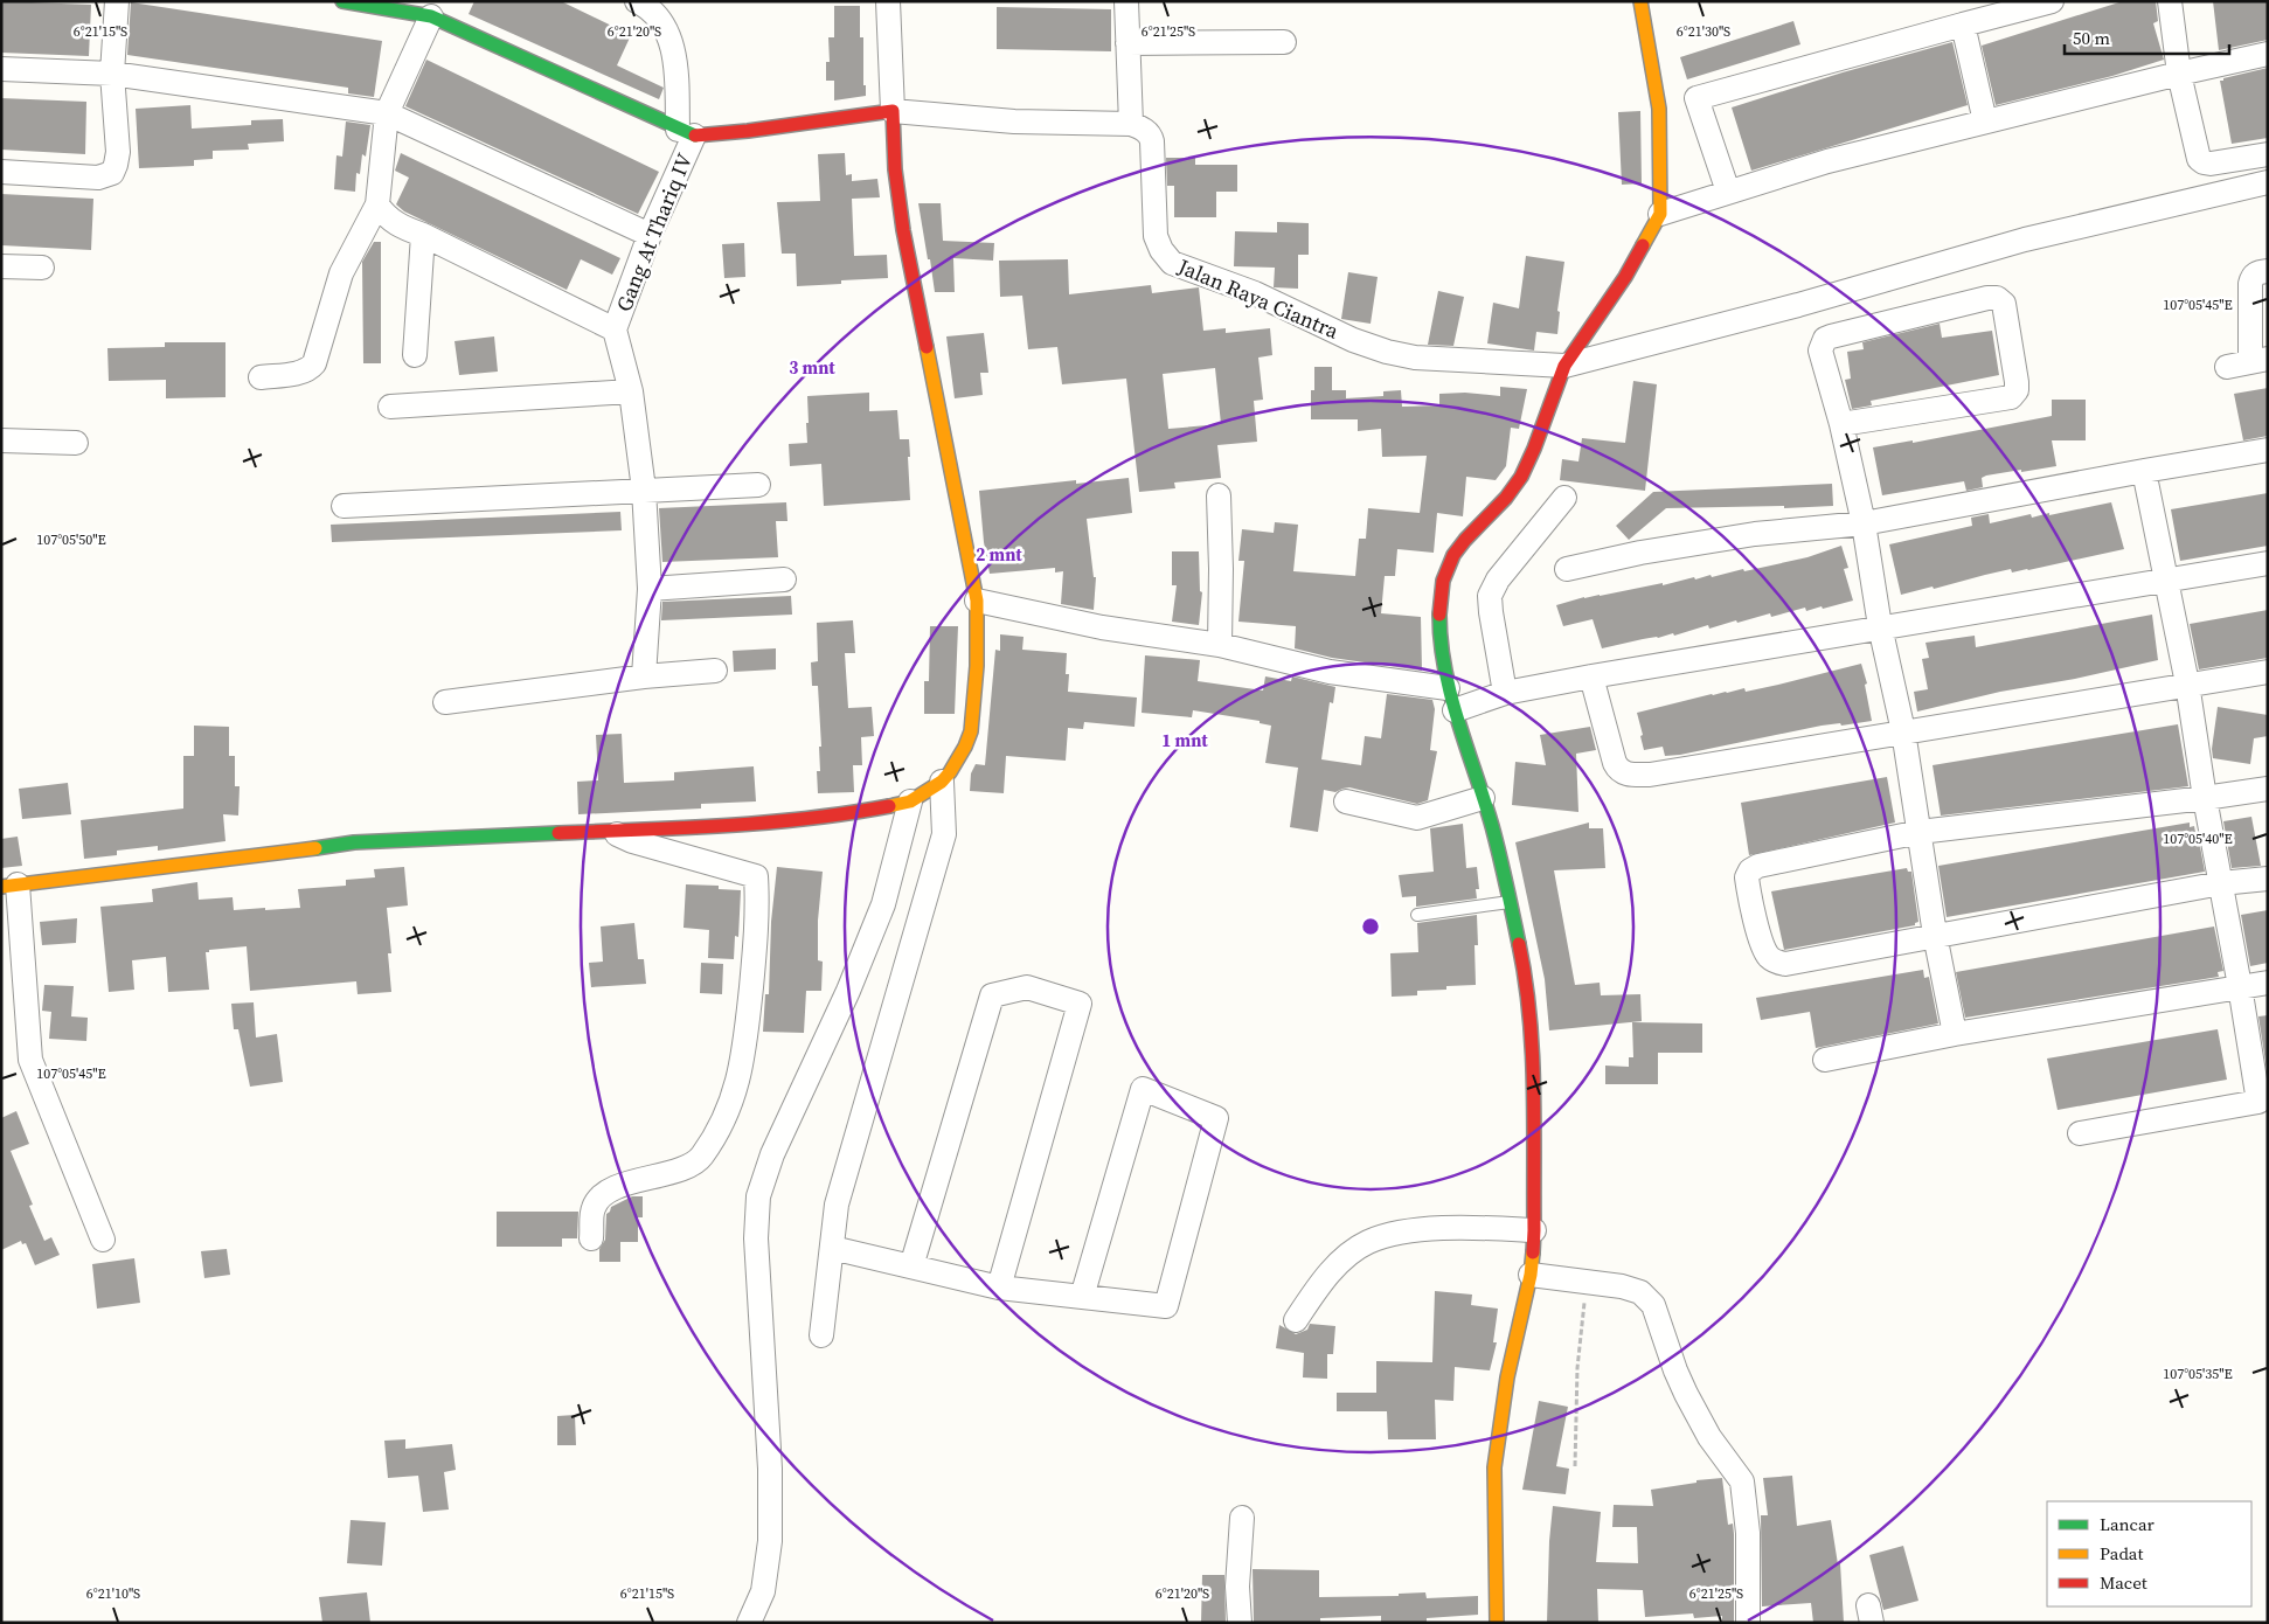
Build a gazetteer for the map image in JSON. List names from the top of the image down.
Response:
{
  "streets": {
    "street": ["Gang At Thariq IV", "Jalan Raya Ciantra"]
  },
  "legend": ["Lancar", "Padat", "Macet"],
  "scale_bar": "50 m",
  "coordinates": [
    "6°21'15\"S",
    "6°21'20\"S",
    "6°21'25\"S",
    "6°21'30\"S",
    "107°05'45\"E",
    "107°05'50\"E",
    "107°05'40\"E",
    "107°05'35\"E",
    "6°21'10\"S"
  ],
  "rings": ["3 mnt", "2 mnt", "1 mnt"]
}
